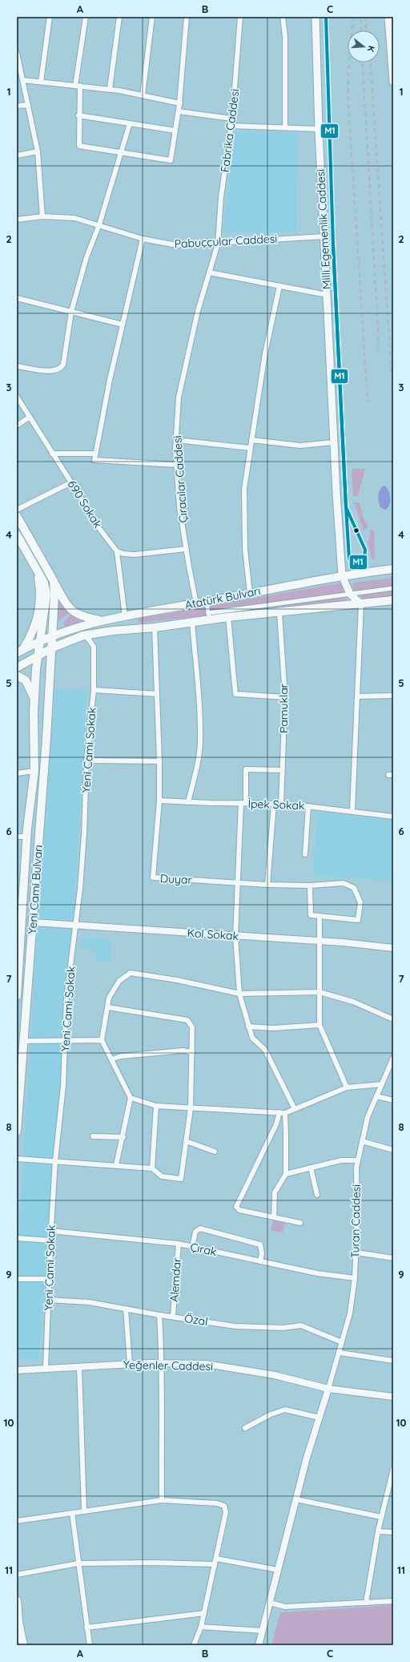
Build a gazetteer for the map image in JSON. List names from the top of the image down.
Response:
{
  "streets": {
    "main road": ["Milli Egemenlik Caddesi", "Atatürk Bulvarı", "Yeni Cami Bulvarı"],
    "street": [
      "Fabrika Caddesi",
      "Pabuççular Caddesi",
      "Çıracılar Caddesi",
      "690 Sokak",
      "Pamuklar",
      "Yeni Cami Sokak",
      "İpek Sokak",
      "Duyar",
      "Kol Sokak",
      "Turan Caddesi",
      "Çırak",
      "Alemdar",
      "Özal",
      "Yeğenler Caddesi"
    ]
  },
  "crossings": [
    ["Fabrika Caddesi", "Pabuççular Caddesi"],
    ["Fabrika Caddesi", "Çıracılar Caddesi"],
    ["Milli Egemenlik Caddesi", "Pabuççular Caddesi"],
    ["Milli Egemenlik Caddesi", "Atatürk Bulvarı"],
    ["Pabuççular Caddesi", "Çıracılar Caddesi"],
    ["Çıracılar Caddesi", "Atatürk Bulvarı"],
    ["Atatürk Bulvarı", "Pamuklar"],
    ["Atatürk Bulvarı", "Yeni Cami Sokak"],
    ["Atatürk Bulvarı", "Duyar"],
    ["Atatürk Bulvarı", "Yeni Cami Bulvarı"],
    ["Pamuklar", "İpek Sokak"],
    ["Yeni Cami Sokak", "Kol Sokak"],
    ["Yeni Cami Sokak", "Çırak"],
    ["Yeni Cami Sokak", "Özal"],
    ["Yeni Cami Sokak", "Yeğenler Caddesi"],
    ["İpek Sokak", "Duyar"],
    ["Yeni Cami Bulvarı", "Kol Sokak"],
    ["Turan Caddesi", "Çırak"],
    ["Turan Caddesi", "Özal"],
    ["Turan Caddesi", "Yeğenler Caddesi"],
    ["Çırak", "Alemdar"],
    ["Alemdar", "Özal"]
  ],
  "lines": ["transit line M1"],
  "north": "right",
  "grid": {
    "columns": ["A", "B", "C"],
    "rows": [
      "1",
      "2",
      "3",
      "4",
      "5",
      "6",
      "7",
      "8",
      "9",
      "10",
      "11"
    ]
  }
}
